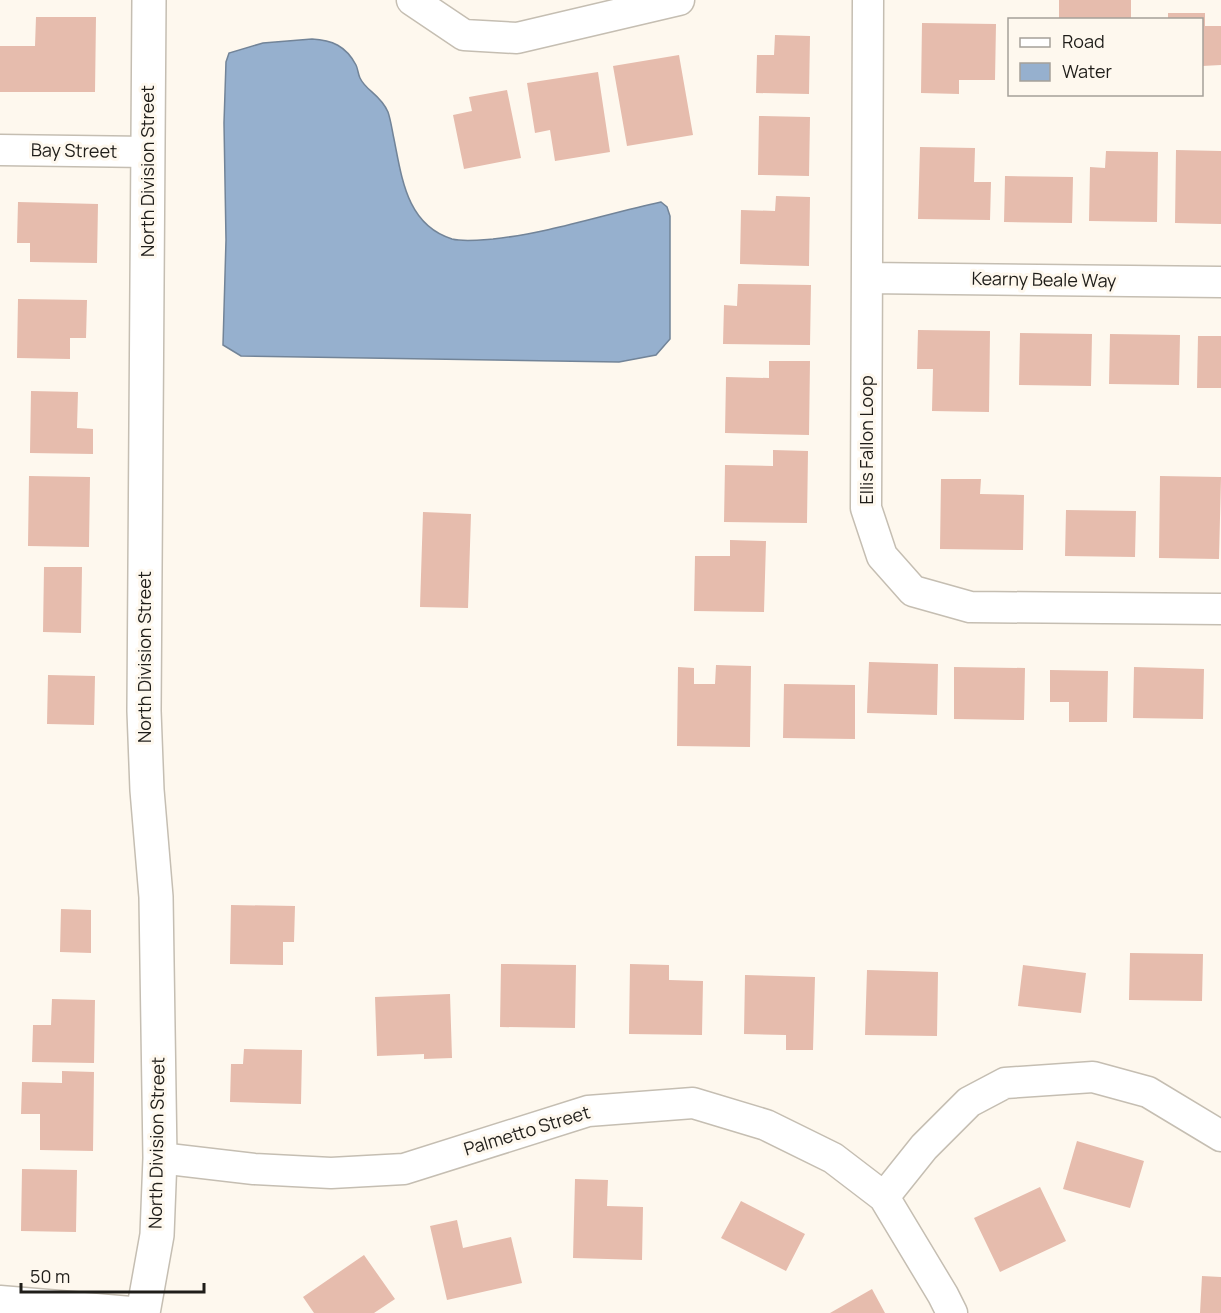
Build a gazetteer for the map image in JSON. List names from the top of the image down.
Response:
{
  "streets": {
    "street": [
      "Bay Street",
      "North Division Street",
      "Kearny Beale Way",
      "Ellis Fallon Loop",
      "Palmetto Street"
    ]
  },
  "crossings": [
    ["Bay Street", "North Division Street"],
    ["North Division Street", "Palmetto Street"],
    ["Kearny Beale Way", "Ellis Fallon Loop"]
  ],
  "legend": ["Road", "Water"],
  "scale_bar": "50 m"
}
